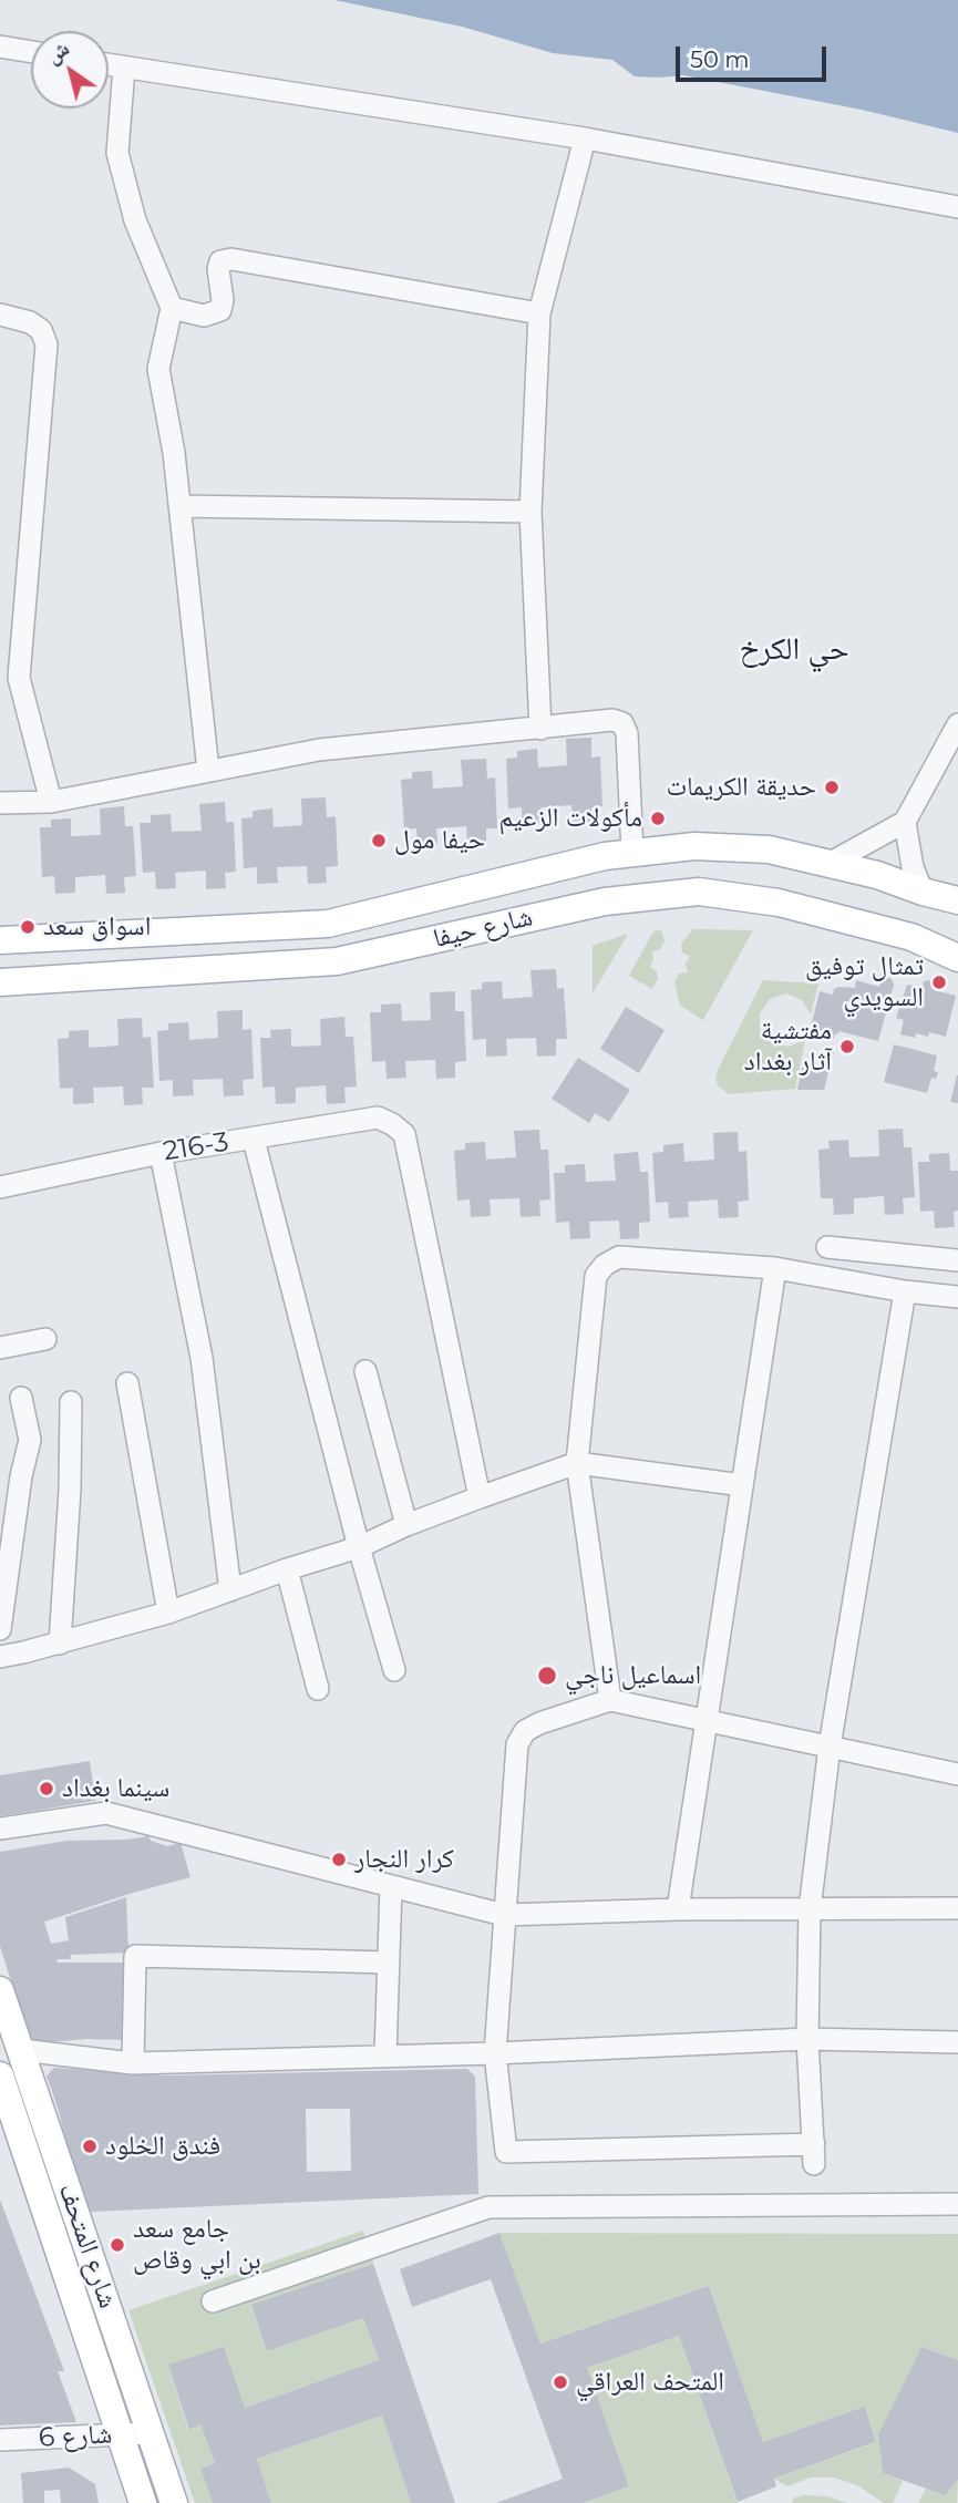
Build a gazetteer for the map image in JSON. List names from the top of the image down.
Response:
{
  "streets": {
    "main road": ["شارع حيفا", "شارع المتحف"],
    "street": ["216-3", "شارع 6"]
  },
  "crossings": [
    ["شارع المتحف", "شارع 6"]
  ],
  "districts": ["حي الكرخ"],
  "places": [
    "حديقة الكريمات",
    "مأكولات الزعيم",
    "حيفا مول",
    "اسواق سعد",
    "تمثال توفيق السويدي",
    "مفتشية آثار بغداد",
    "اسماعيل ناجي",
    "سينما بغداد",
    "كرار النجار",
    "فندق الخلود",
    "جامع سعد بن ابي وقاص",
    "المتحف العراقي"
  ],
  "scale_bar": "50 m",
  "north": "top left"
}
